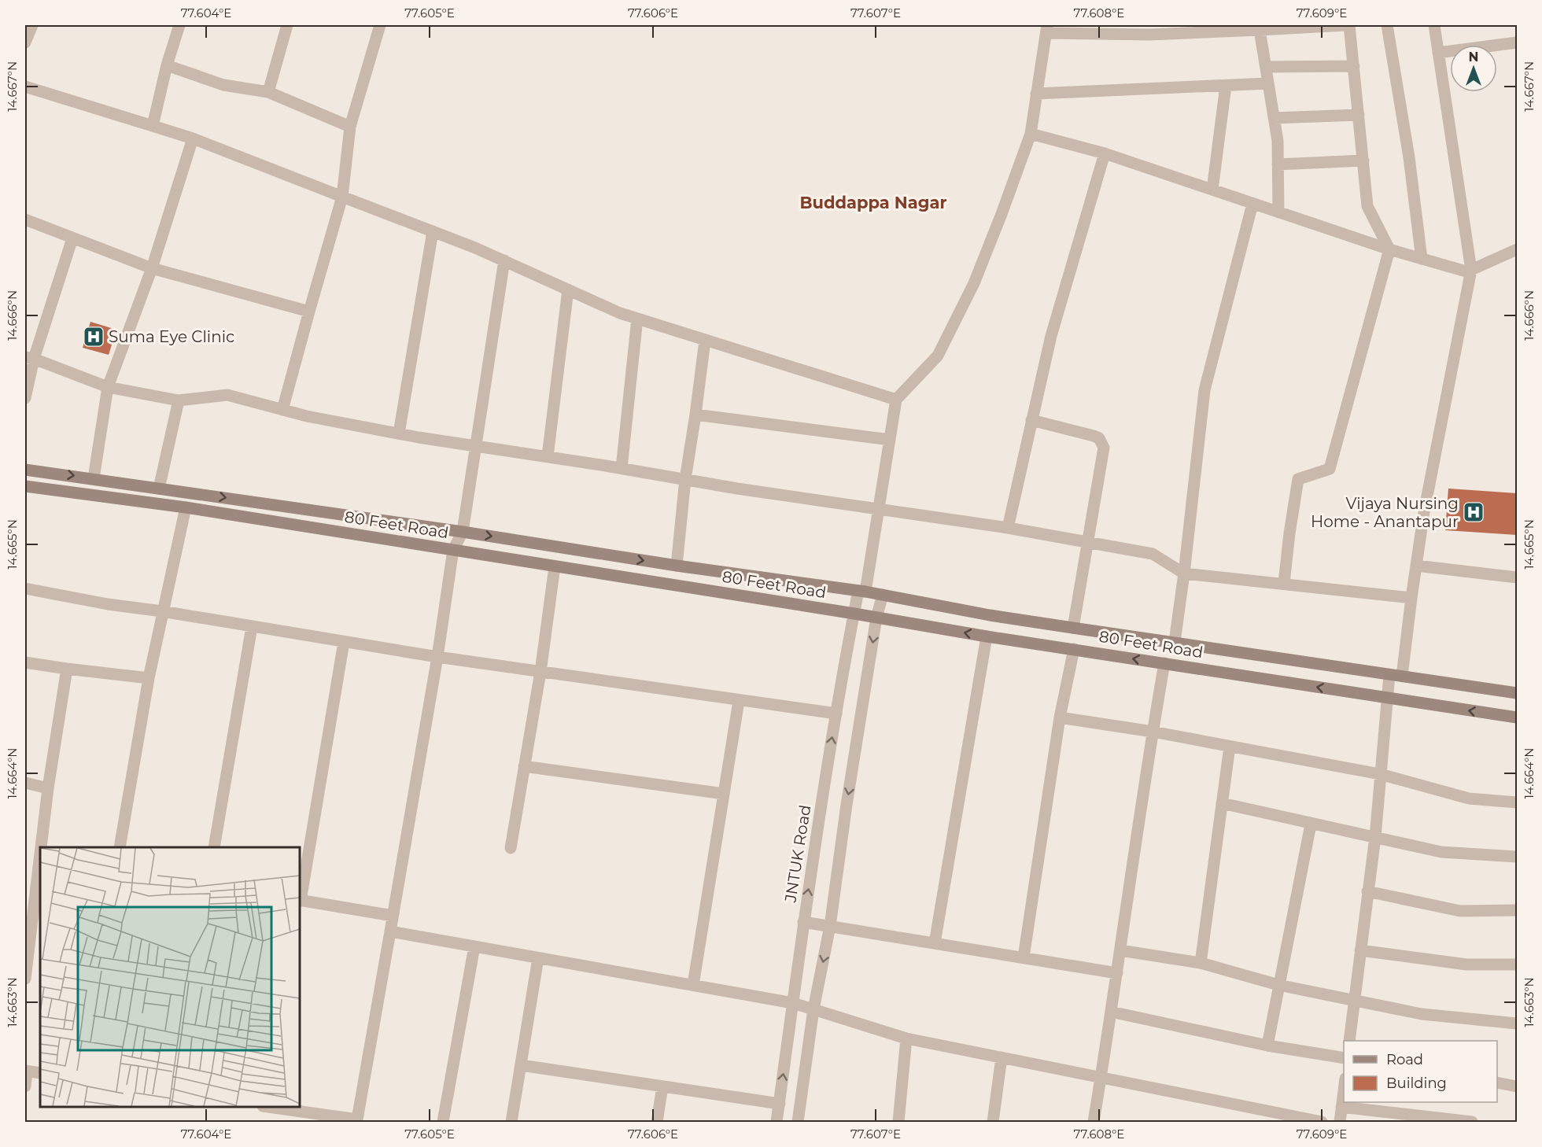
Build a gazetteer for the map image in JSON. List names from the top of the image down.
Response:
{
  "streets": {
    "main road": ["80 Feet Road"],
    "street": ["JNTUK Road"]
  },
  "crossings": [
    ["80 Feet Road", "JNTUK Road"]
  ],
  "districts": ["Buddappa Nagar"],
  "places": {
    "hospital": ["Suma Eye Clinic", "Vijaya Nursing Home - Anantapur"]
  },
  "legend": ["Road", "Building"],
  "north": "top",
  "coordinates": [
    "77.604°E",
    "77.605°E",
    "77.606°E",
    "77.607°E",
    "77.608°E",
    "77.609°E",
    "14.667°N",
    "14.666°N",
    "14.665°N",
    "14.664°N",
    "14.663°N"
  ]
}
